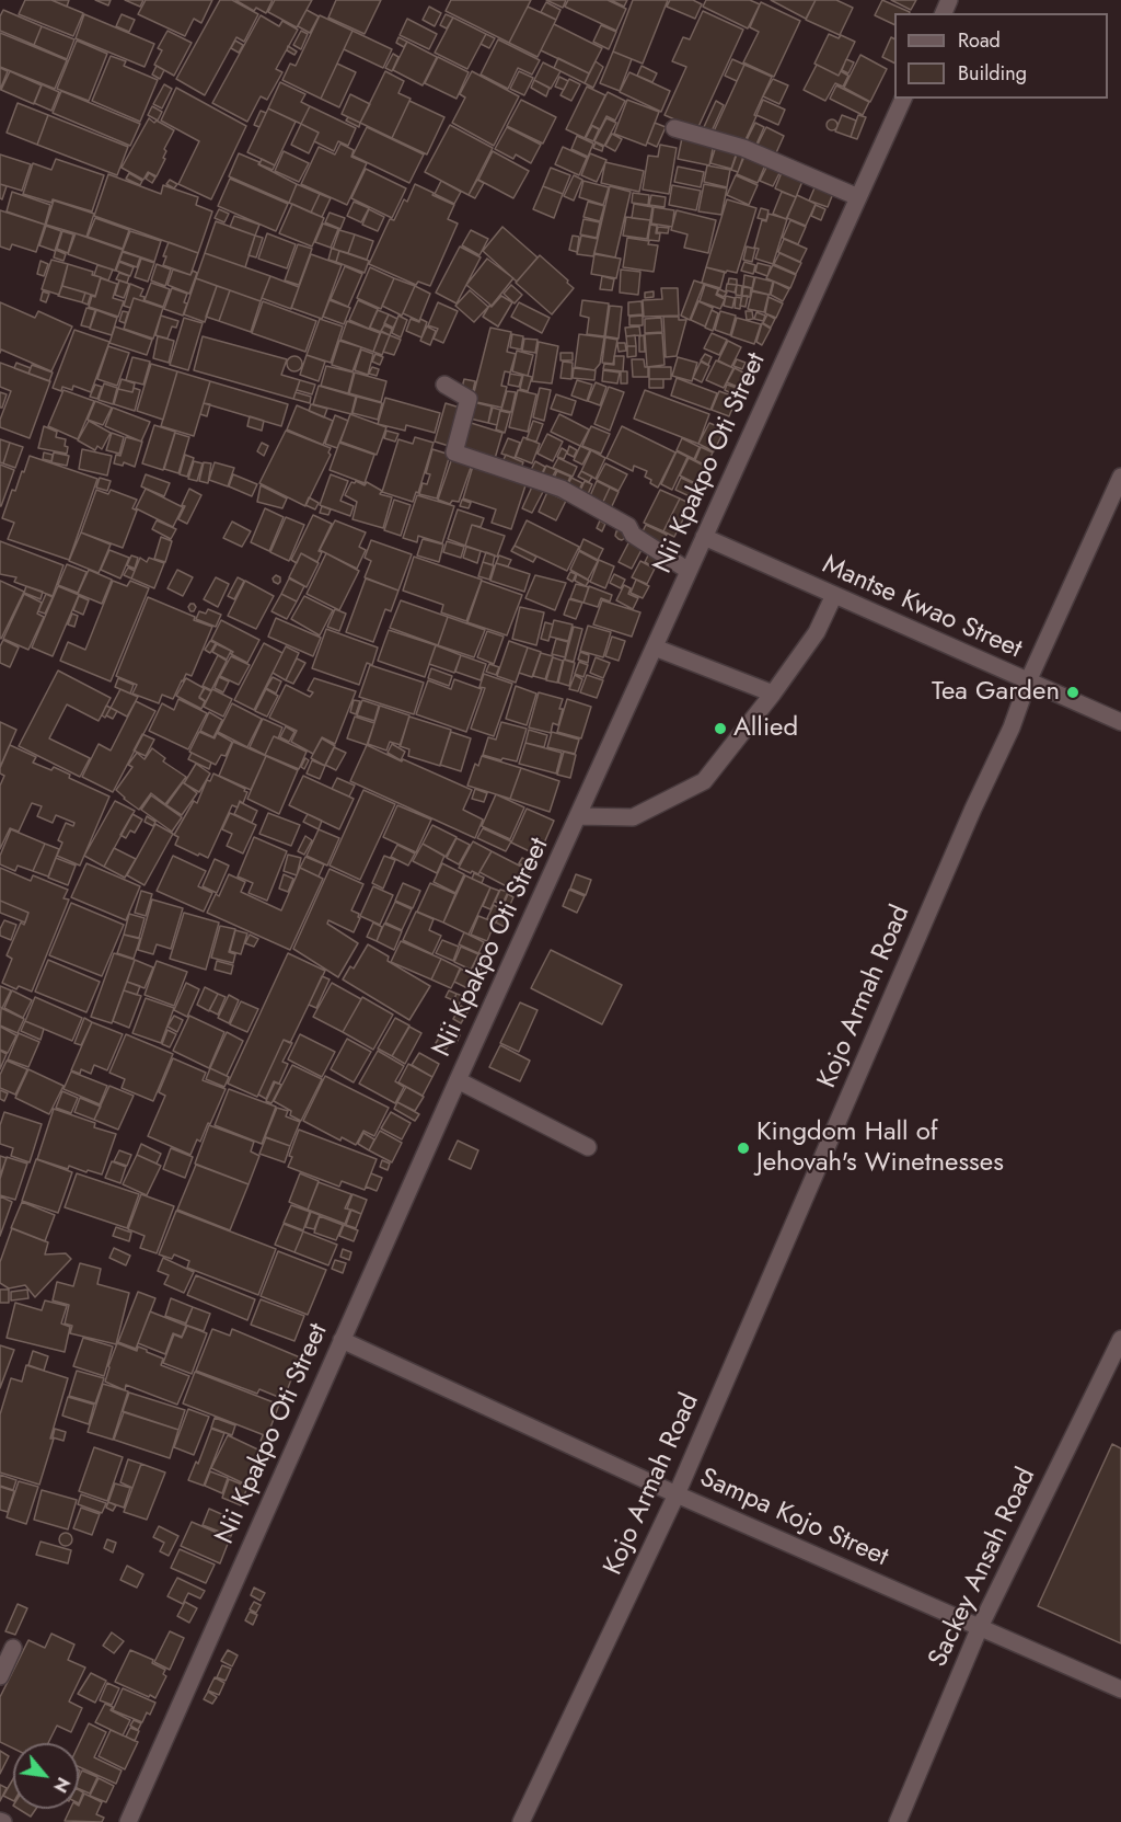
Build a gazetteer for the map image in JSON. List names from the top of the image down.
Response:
{
  "streets": {
    "street": [
      "Nii Kpakpo Oti Street",
      "Mantse Kwao Street",
      "Kojo Armah Road",
      "Sampa Kojo Street",
      "Sackey Ansah Road"
    ]
  },
  "crossings": [
    ["Nii Kpakpo Oti Street", "Mantse Kwao Street"],
    ["Nii Kpakpo Oti Street", "Sampa Kojo Street"],
    ["Mantse Kwao Street", "Kojo Armah Road"],
    ["Kojo Armah Road", "Sampa Kojo Street"],
    ["Sampa Kojo Street", "Sackey Ansah Road"]
  ],
  "places": ["Tea Garden", "Allied", "Kingdom Hall of Jehovah's Winetnesses"],
  "legend": ["Road", "Building"],
  "north": "bottom right"
}
